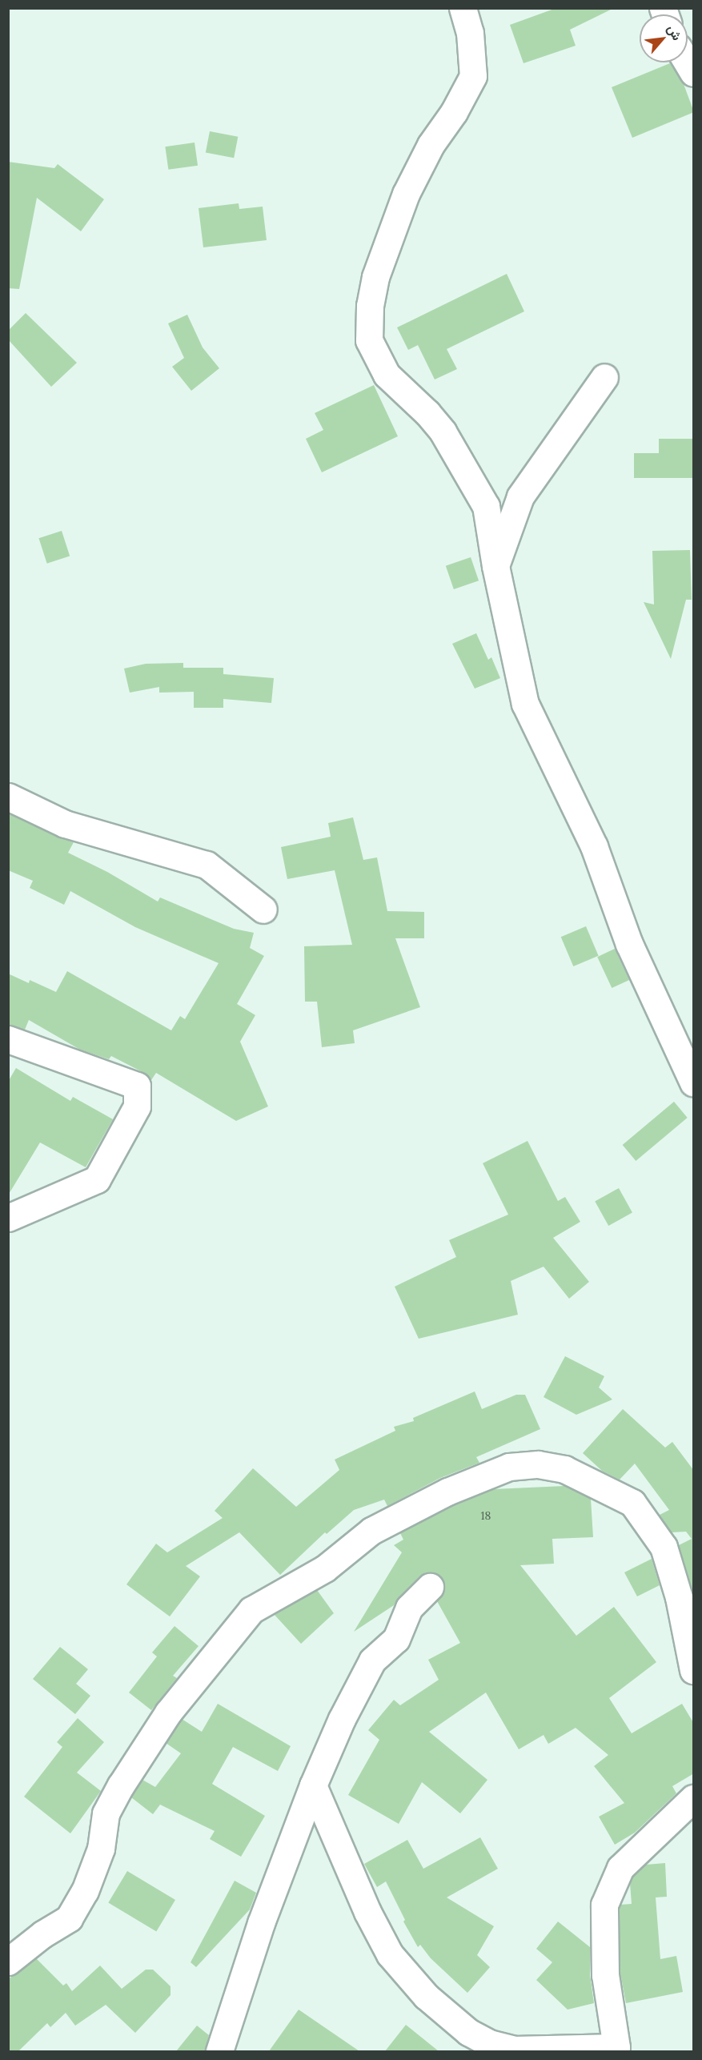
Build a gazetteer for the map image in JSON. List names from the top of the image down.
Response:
{
  "house_numbers": ["18"],
  "north": "top right"
}
